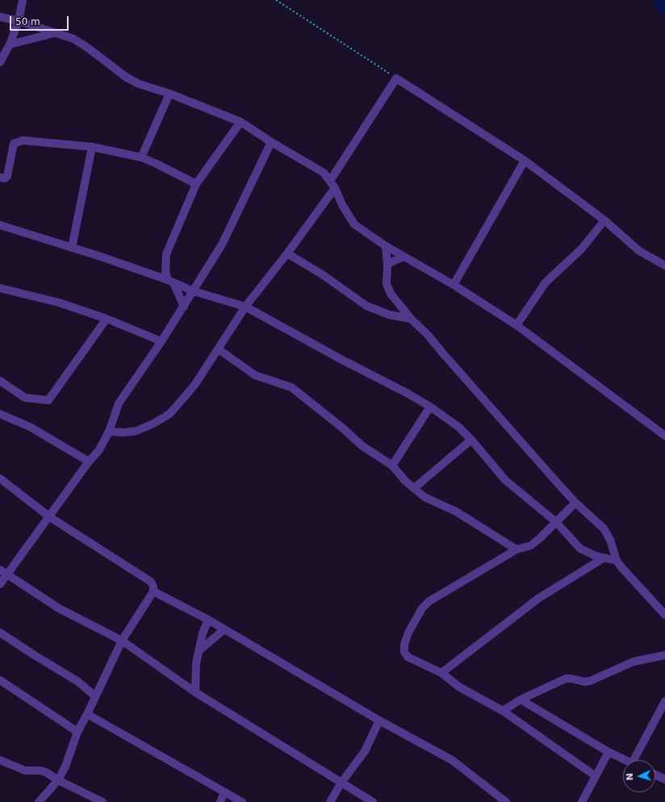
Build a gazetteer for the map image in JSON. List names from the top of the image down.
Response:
{
  "scale_bar": "50 m",
  "north": "left"
}
